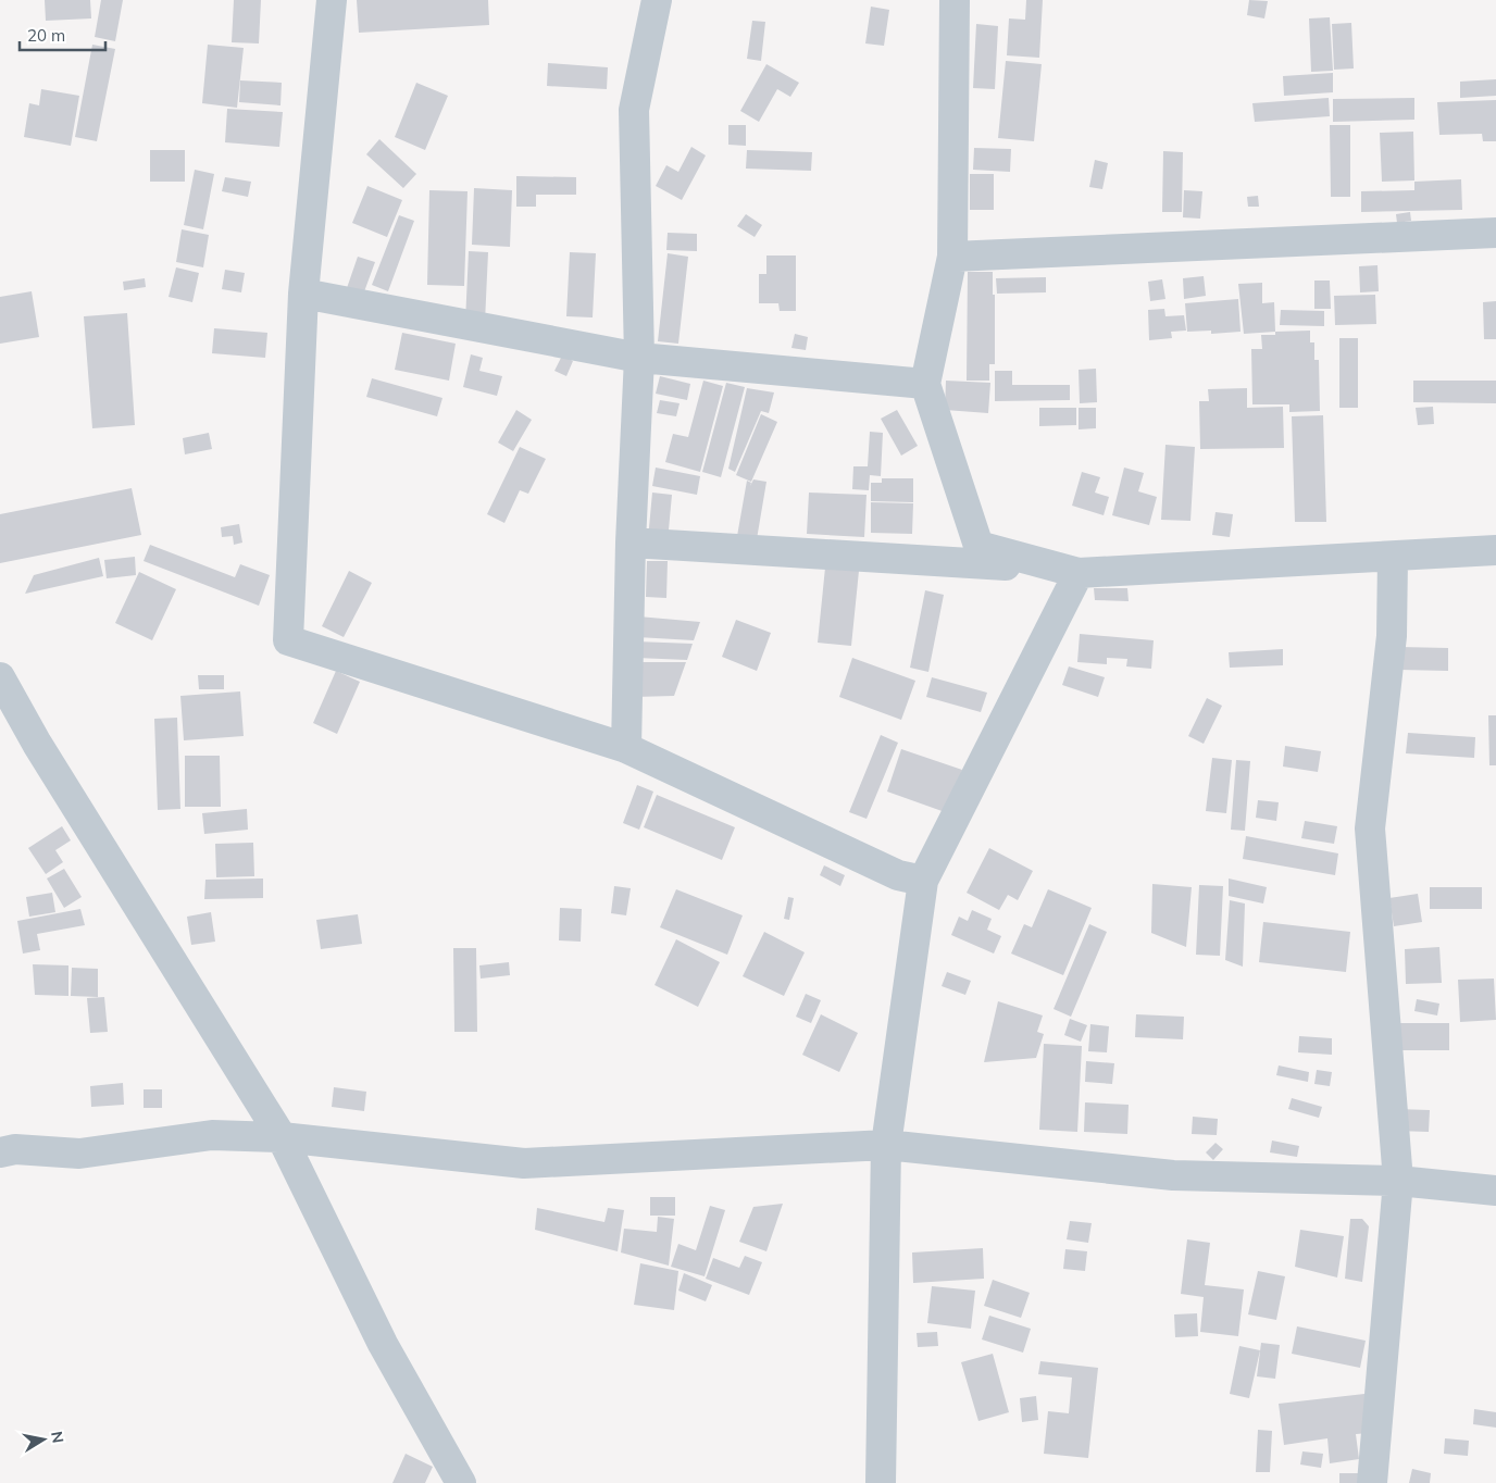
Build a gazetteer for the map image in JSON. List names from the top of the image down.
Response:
{
  "scale_bar": "20 m",
  "north": "right"
}
